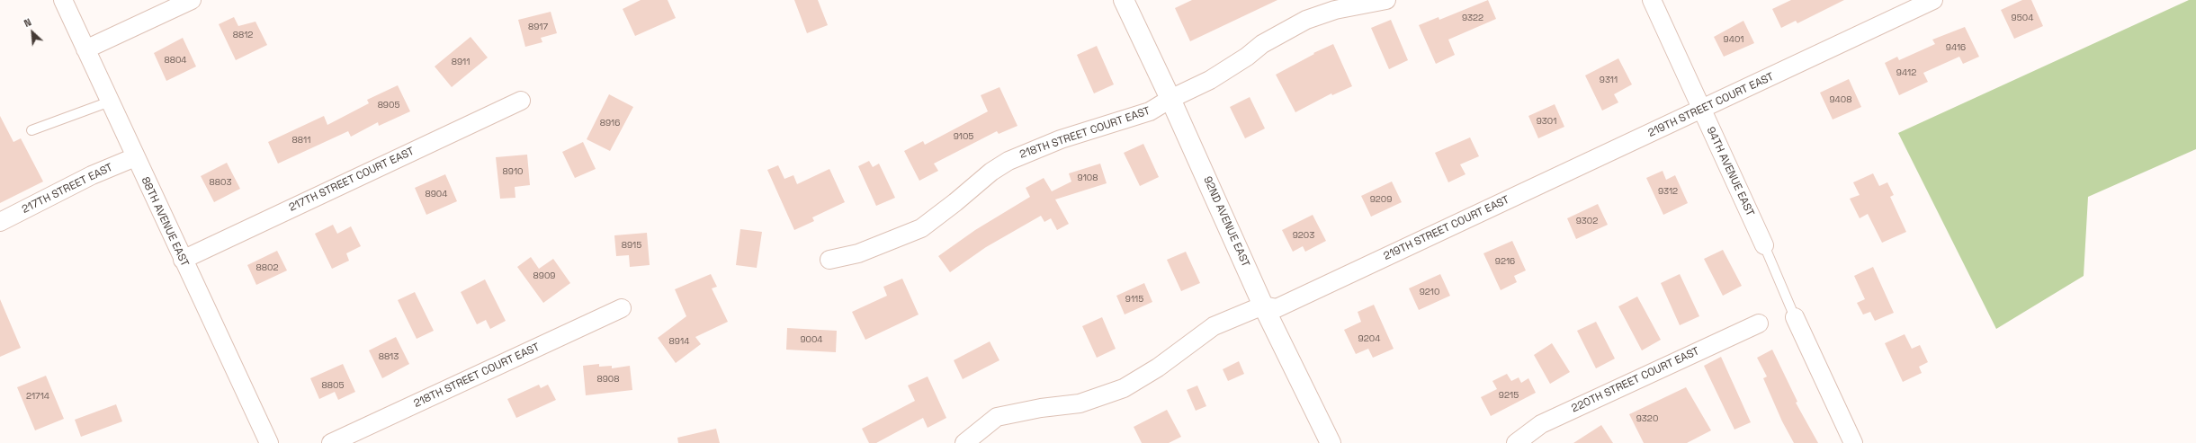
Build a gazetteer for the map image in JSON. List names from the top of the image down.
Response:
{
  "streets": {
    "street": [
      "219TH STREET COURT EAST",
      "218TH STREET COURT EAST",
      "94TH AVENUE EAST",
      "217TH STREET COURT EAST",
      "217TH STREET EAST",
      "88TH AVENUE EAST",
      "92ND AVENUE EAST",
      "220TH STREET COURT EAST"
    ]
  },
  "crossings": [
    ["219TH STREET COURT EAST", "94TH AVENUE EAST"],
    ["219TH STREET COURT EAST", "92ND AVENUE EAST"],
    ["218TH STREET COURT EAST", "92ND AVENUE EAST"],
    ["217TH STREET COURT EAST", "88TH AVENUE EAST"],
    ["217TH STREET EAST", "88TH AVENUE EAST"]
  ],
  "house_numbers": [
    "9322",
    "9504",
    "8917",
    "8812",
    "9401",
    "9416",
    "8804",
    "8911",
    "9412",
    "9311",
    "9408",
    "8905",
    "9301",
    "8916",
    "9105",
    "8811",
    "8910",
    "9108",
    "8803",
    "9312",
    "8904",
    "9209",
    "9302",
    "9203",
    "8915",
    "9216",
    "8802",
    "8909",
    "9210",
    "9115",
    "9204",
    "9004",
    "8914",
    "8813",
    "8908",
    "8805",
    "9215",
    "21714",
    "9320"
  ],
  "north": "top left"
}
